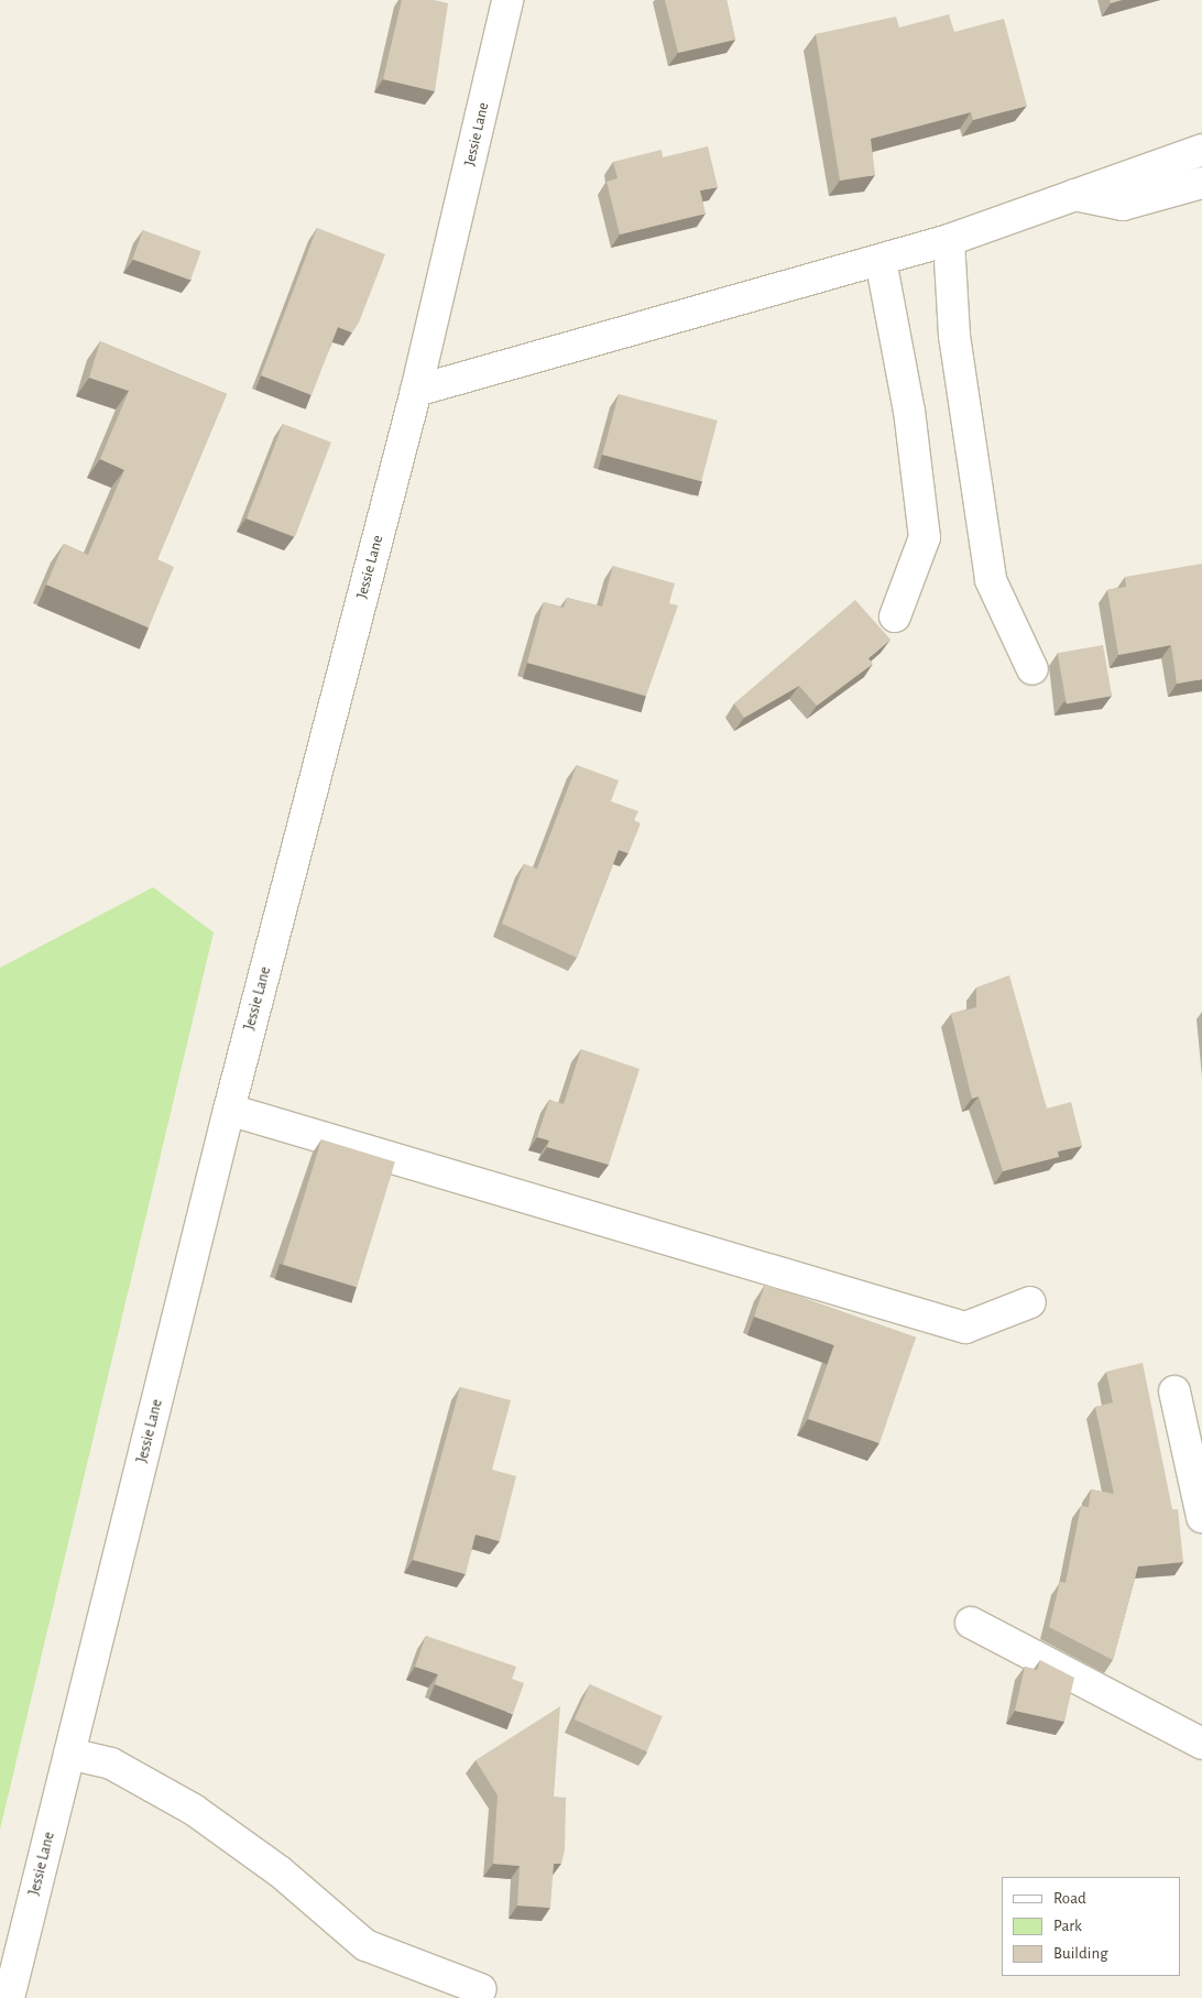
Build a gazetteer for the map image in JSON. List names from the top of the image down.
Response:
{
  "streets": {
    "street": ["Jessie Lane"]
  },
  "legend": ["Road", "Park", "Building"]
}
